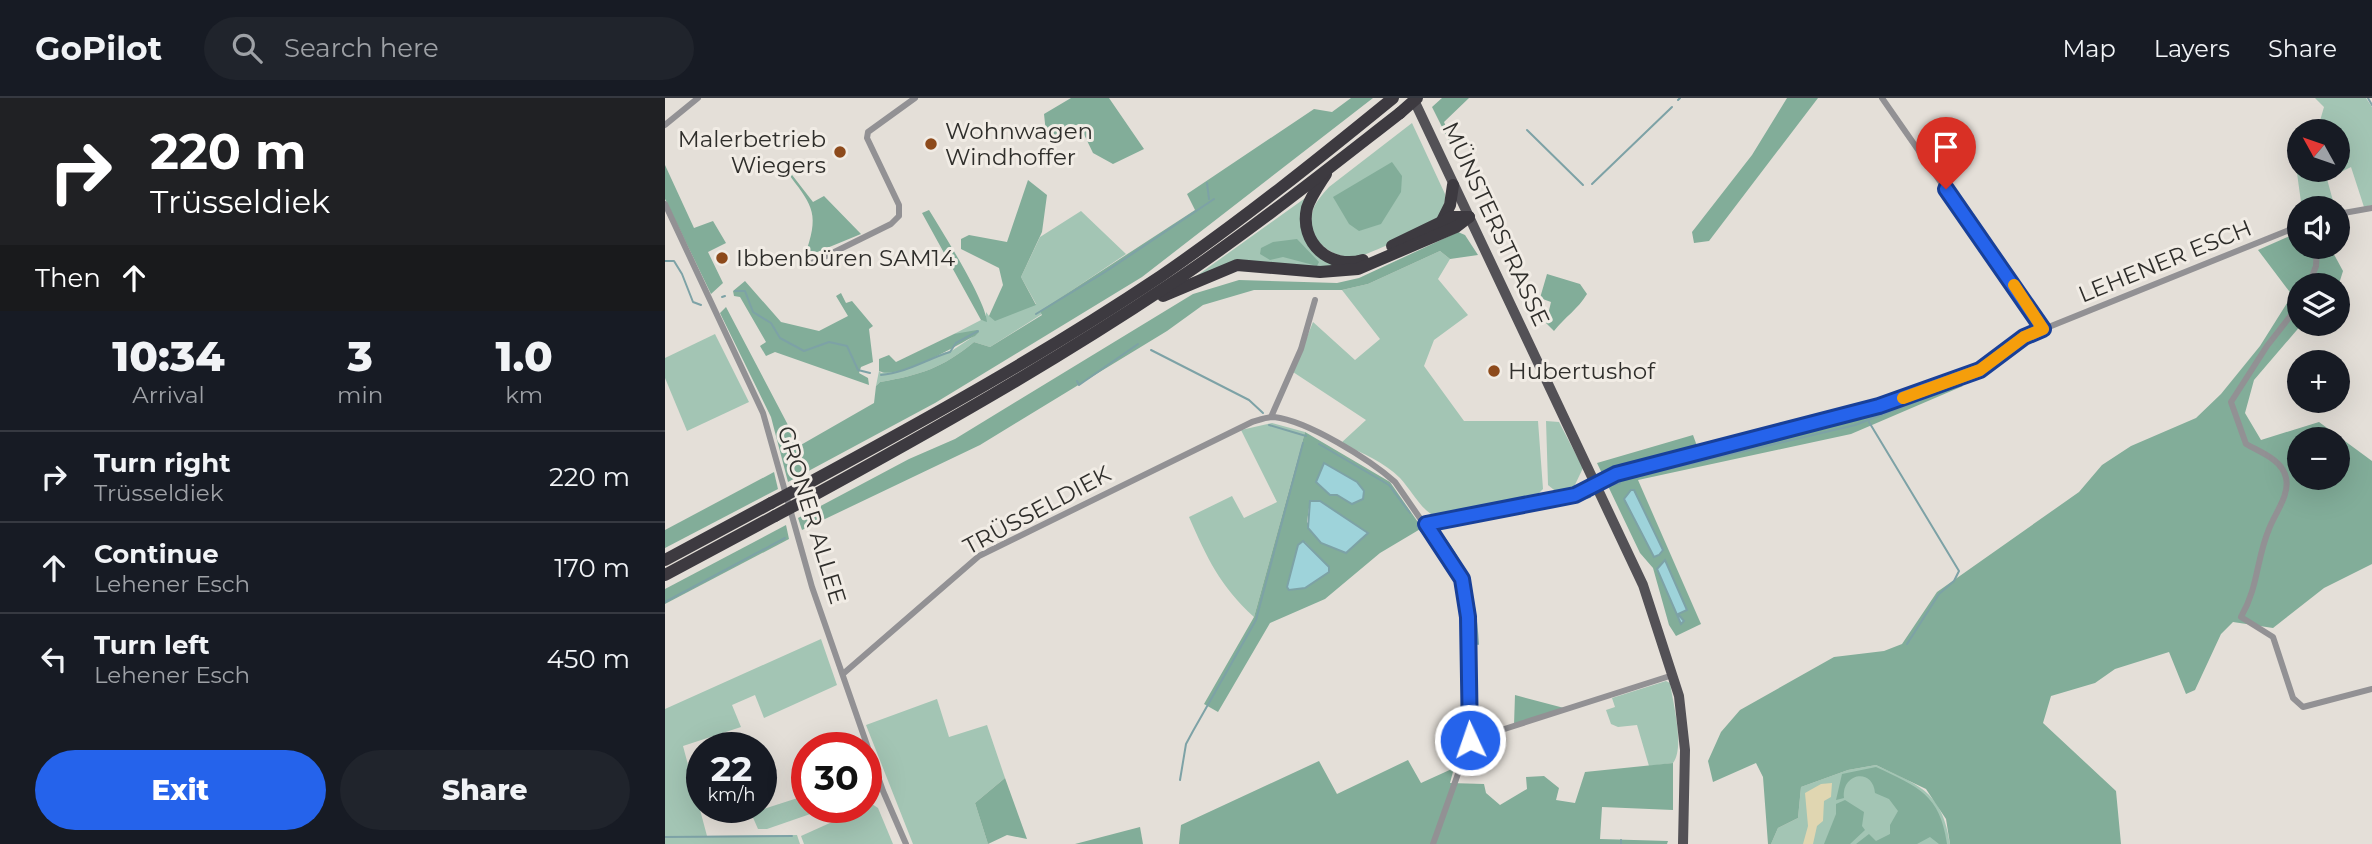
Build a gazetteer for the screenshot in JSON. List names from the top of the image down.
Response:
{
  "streets": {
    "main road": ["MÜNSTERSTRASSE"],
    "street": ["LEHENER ESCH", "TRÜSSELDIEK", "GRONER ALLEE"]
  },
  "crossings": [
    ["MÜNSTERSTRASSE", "LEHENER ESCH"],
    ["TRÜSSELDIEK", "GRONER ALLEE"]
  ],
  "places": [
    "Wohnwagen Windhoffer",
    "Malerbetrieb Wiegers",
    "Ibbenbüren SAM14",
    "Hubertushof"
  ],
  "north": "top left",
  "page": {
    "header": "GoPilot",
    "search": "Search here",
    "nav": ["Map", "Layers", "Share"],
    "turn": ["220 m", "Trüsseldiek"],
    "map_buttons": ["+", "−"],
    "then": "Then",
    "eta": [
      "10:34",
      "Arrival",
      "3",
      "min",
      "1.0",
      "km"
    ],
    "list": [
      {
        "name": "Turn right",
        "note": "Trüsseldiek",
        "value": "220 m"
      },
      {
        "name": "Continue",
        "note": "Lehener Esch",
        "value": "170 m"
      },
      {
        "name": "Turn left",
        "note": "Lehener Esch",
        "value": "450 m"
      }
    ],
    "speed": "22 km/h",
    "limit": "30",
    "buttons": ["Exit", "Share"]
  }
}
